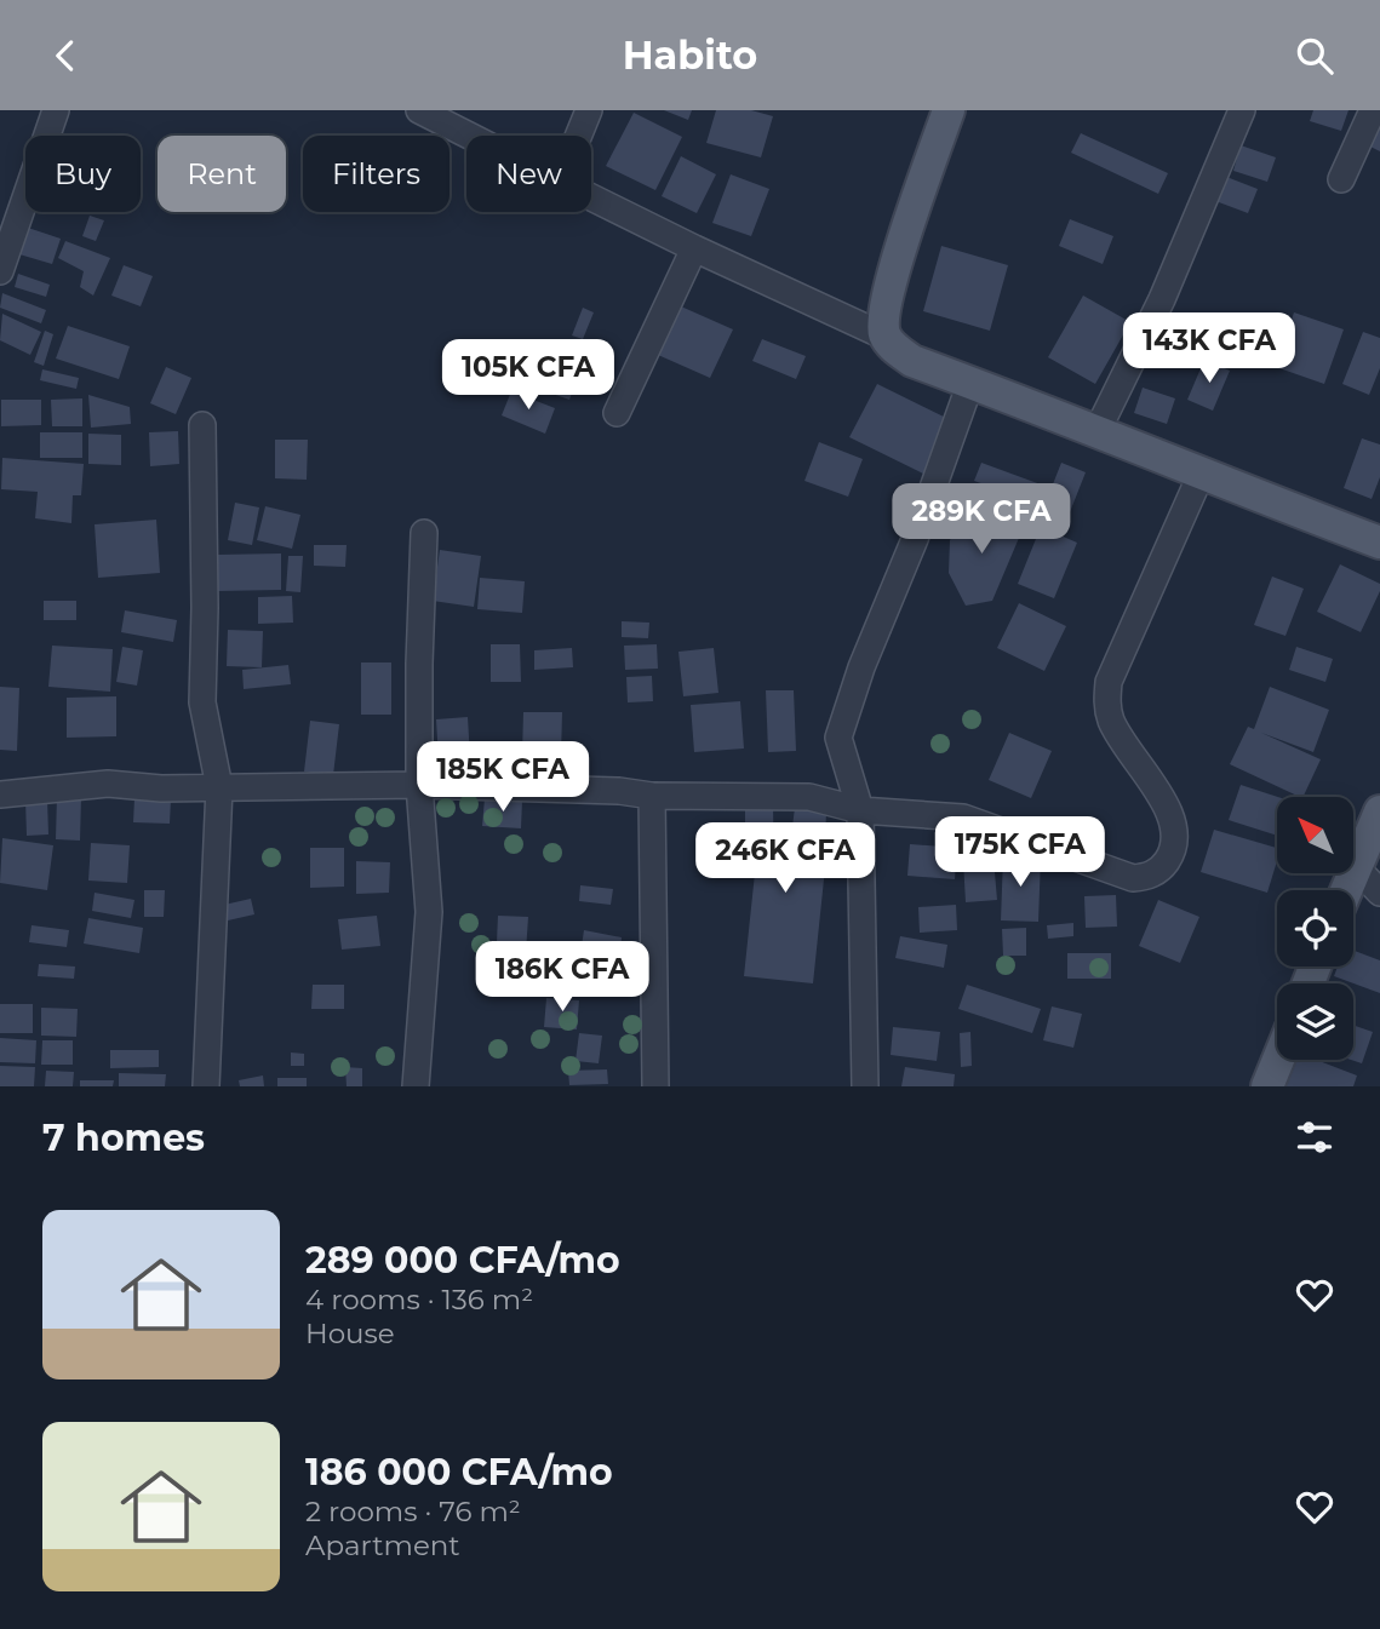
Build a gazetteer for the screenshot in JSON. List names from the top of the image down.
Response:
{
  "north": "top left",
  "page": {
    "header": "Habito",
    "chip": [
      "Buy",
      "Rent",
      "Filters",
      "New"
    ],
    "price": [
      "143K CFA",
      "105K CFA",
      "289K CFA",
      "185K CFA",
      "175K CFA",
      "246K CFA",
      "186K CFA"
    ],
    "heading": "7 homes",
    "list": [
      {
        "name": "289 000 CFA/mo",
        "note": "4 rooms · 136 m² · House"
      },
      {
        "name": "186 000 CFA/mo",
        "note": "2 rooms · 76 m² · Apartment"
      }
    ]
  }
}
